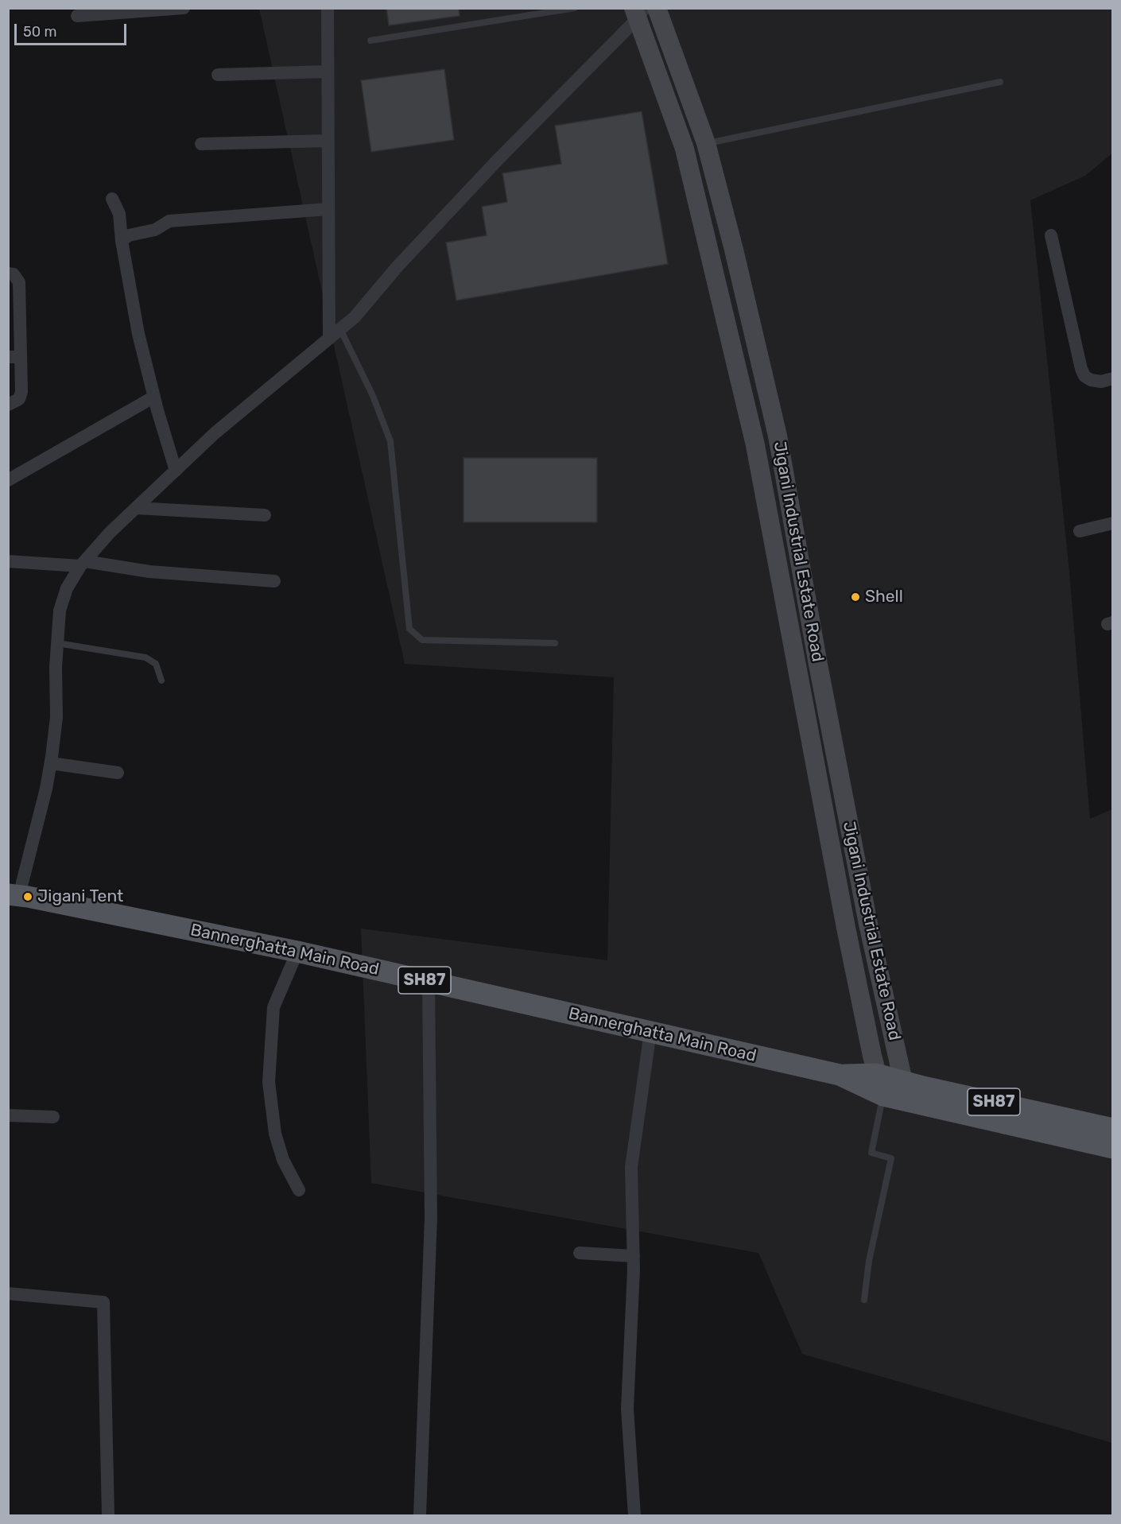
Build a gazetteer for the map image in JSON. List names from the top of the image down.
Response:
{
  "streets": {
    "main road": ["Jigani Industrial Estate Road", "Bannerghatta Main Road", "SH87"]
  },
  "crossings": [
    ["Jigani Industrial Estate Road", "Bannerghatta Main Road"]
  ],
  "places": ["Shell", "Jigani Tent"],
  "scale_bar": "50 m"
}
